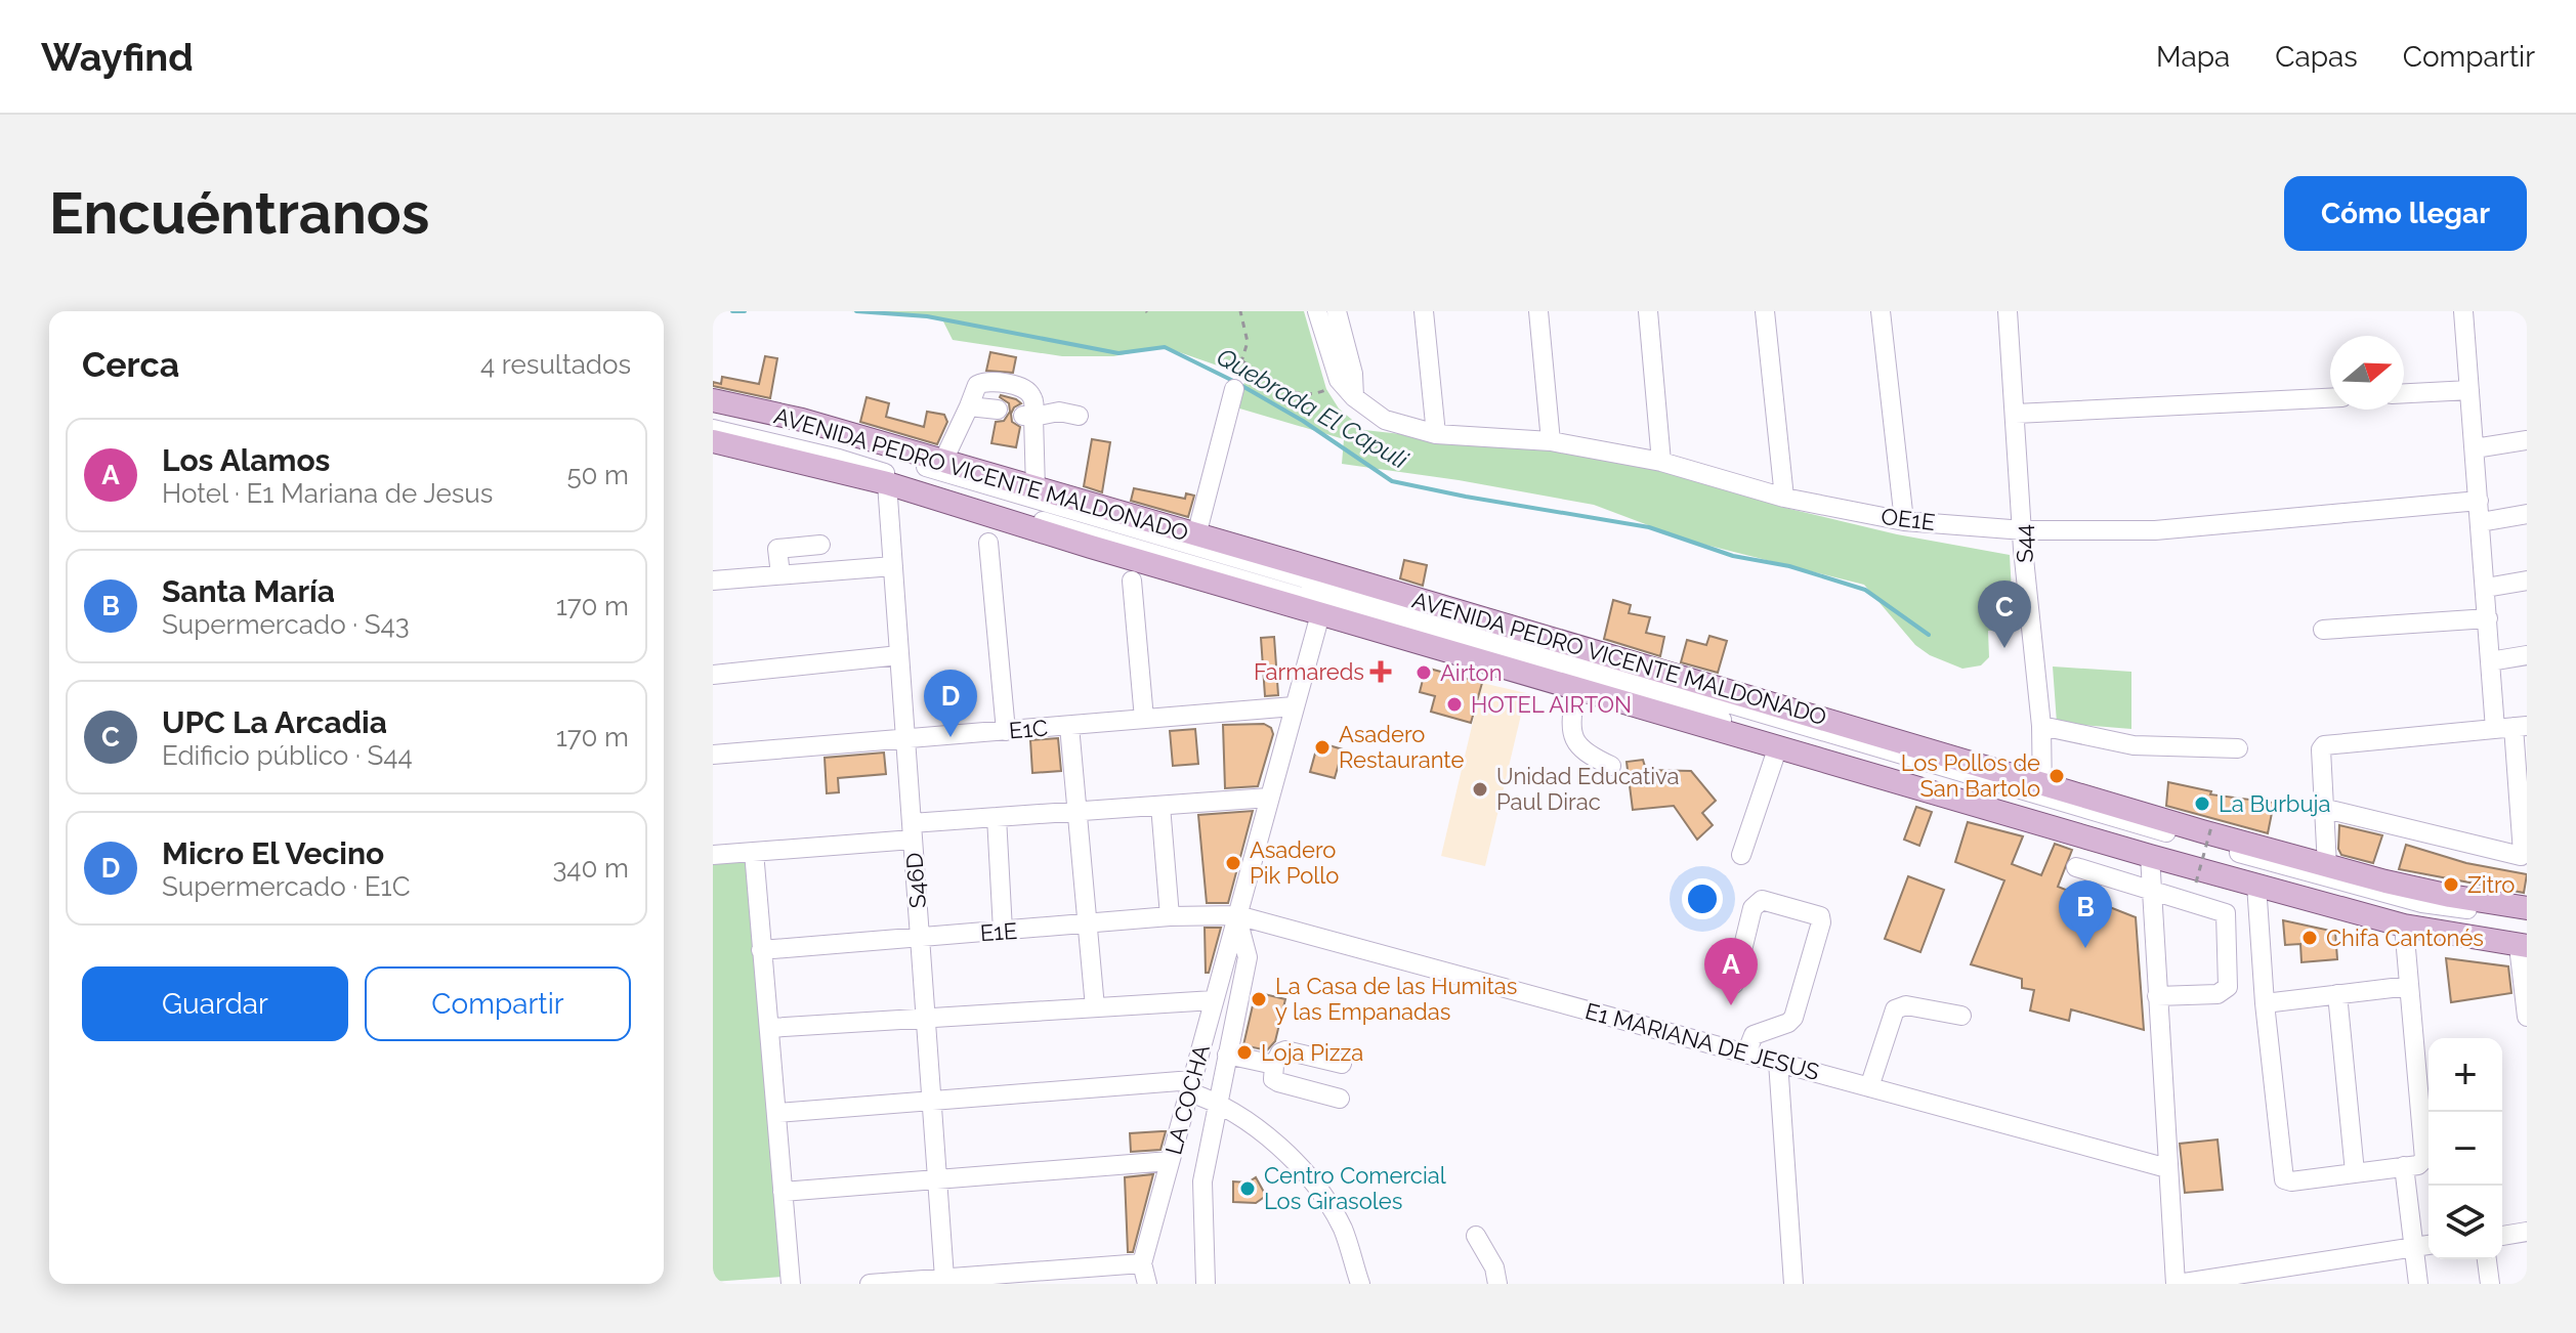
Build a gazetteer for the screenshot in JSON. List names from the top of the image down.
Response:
{
  "streets": {
    "main road": ["AVENIDA PEDRO VICENTE MALDONADO"],
    "street": [
      "OE1E",
      "S44",
      "E1C",
      "S46D",
      "E1E",
      "E1 MARIANA DE JESUS",
      "LA COCHA"
    ]
  },
  "crossings": [
    ["AVENIDA PEDRO VICENTE MALDONADO", "S44"],
    ["AVENIDA PEDRO VICENTE MALDONADO", "S46D"],
    ["AVENIDA PEDRO VICENTE MALDONADO", "LA COCHA"],
    ["OE1E", "S44"],
    ["E1C", "S46D"],
    ["E1C", "LA COCHA"],
    ["S46D", "E1E"],
    ["E1E", "E1 MARIANA DE JESUS"],
    ["E1E", "LA COCHA"],
    ["E1 MARIANA DE JESUS", "LA COCHA"]
  ],
  "water": ["Quebrada El Capuli"],
  "places": {
    "health": ["Farmareds"],
    "other": [
      "Airton",
      "HOTEL AIRTON",
      "Asadero Restaurante",
      "Los Pollos de San Bartolo",
      "Unidad Educativa Paul Dirac",
      "La Burbuja",
      "Asadero Pik Pollo",
      "Zitro",
      "Chifa Cantonés",
      "La Casa de las Humitas y las Empanadas",
      "Loja Pizza",
      "Centro Comercial Los Girasoles"
    ]
  },
  "north": "right",
  "page": {
    "header": "Wayfind",
    "nav": ["Mapa", "Capas", "Compartir"],
    "buttons": [
      "Cómo llegar",
      ["Guardar", "Compartir"]
    ],
    "title": "Encuéntranos",
    "heading": ["Cerca", "4 resultados"],
    "list": [
      {
        "mark": "A",
        "name": "Los Alamos",
        "note": "Hotel · E1 Mariana de Jesus",
        "value": "50 m"
      },
      {
        "mark": "B",
        "name": "Santa María",
        "note": "Supermercado · S43",
        "value": "170 m"
      },
      {
        "mark": "C",
        "name": "UPC La Arcadia",
        "note": "Edificio público · S44",
        "value": "170 m"
      },
      {
        "mark": "D",
        "name": "Micro El Vecino",
        "note": "Supermercado · E1C",
        "value": "340 m"
      }
    ],
    "pins": [
      "C",
      "D",
      "B",
      "A"
    ],
    "map_buttons": ["+", "−"]
  }
}
